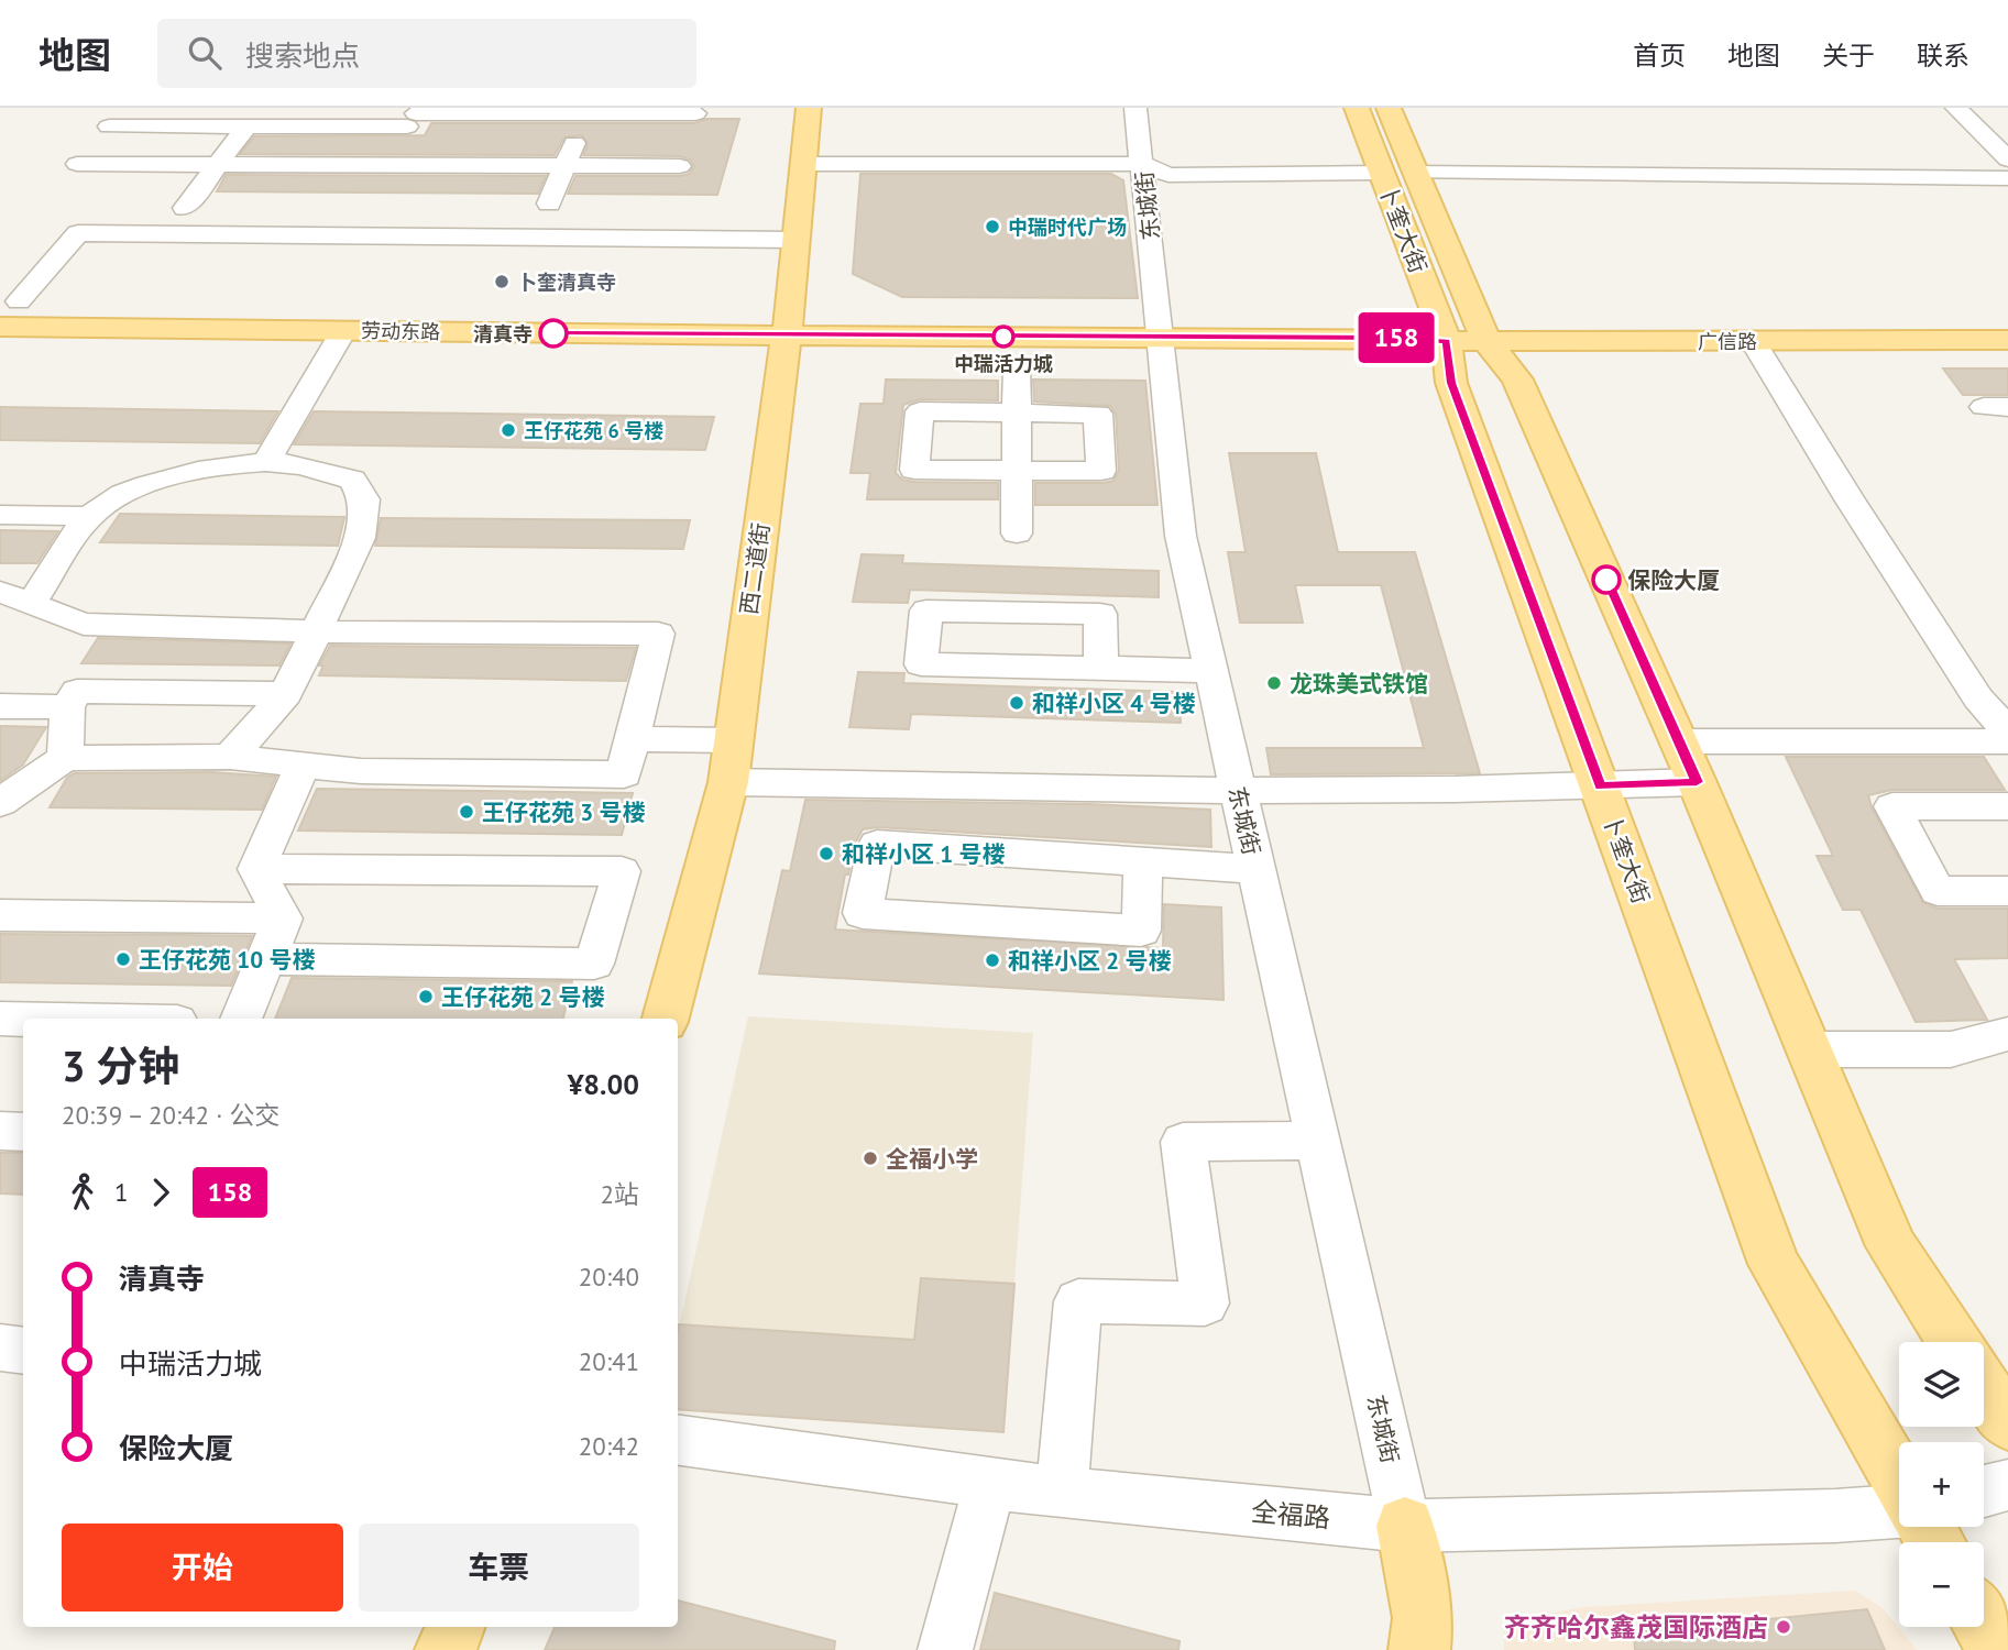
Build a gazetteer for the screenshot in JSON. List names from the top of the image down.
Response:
{
  "streets": {
    "main road": [
      "卜奎大街",
      "劳动东路",
      "广信路",
      "西二道街"
    ],
    "street": ["东城街", "全福路"]
  },
  "crossings": [
    ["东城街", "劳动东路"],
    ["东城街", "全福路"],
    ["卜奎大街", "劳动东路"],
    ["卜奎大街", "广信路"],
    ["劳动东路", "广信路"],
    ["劳动东路", "西二道街"]
  ],
  "places": [
    "中瑞时代广场",
    "卜奎清真寺",
    "清真寺",
    "中瑞活力城",
    "王仔花苑 6 号楼",
    "保险大厦",
    "龙珠美式铁馆",
    "和祥小区 4 号楼",
    "王仔花苑 3 号楼",
    "和祥小区 1 号楼",
    "王仔花苑 10 号楼",
    "和祥小区 2 号楼",
    "王仔花苑 2 号楼",
    "全福小学",
    "齐齐哈尔鑫茂国际酒店"
  ],
  "lines": ["bus line 158"],
  "page": {
    "header": "地图",
    "search": "搜索地点",
    "nav": [
      "首页",
      "地图",
      "关于",
      "联系"
    ],
    "on_map": "158",
    "heading": ["3 分钟", "20:39 – 20:42 · 公交", "¥8.00"],
    "legs": ["1", "158", "2站"],
    "list": [
      {
        "name": "清真寺",
        "value": "20:40"
      },
      {
        "name": "中瑞活力城",
        "value": "20:41"
      },
      {
        "name": "保险大厦",
        "value": "20:42"
      }
    ],
    "map_buttons": ["+", "−"],
    "buttons": ["开始", "车票"]
  }
}
